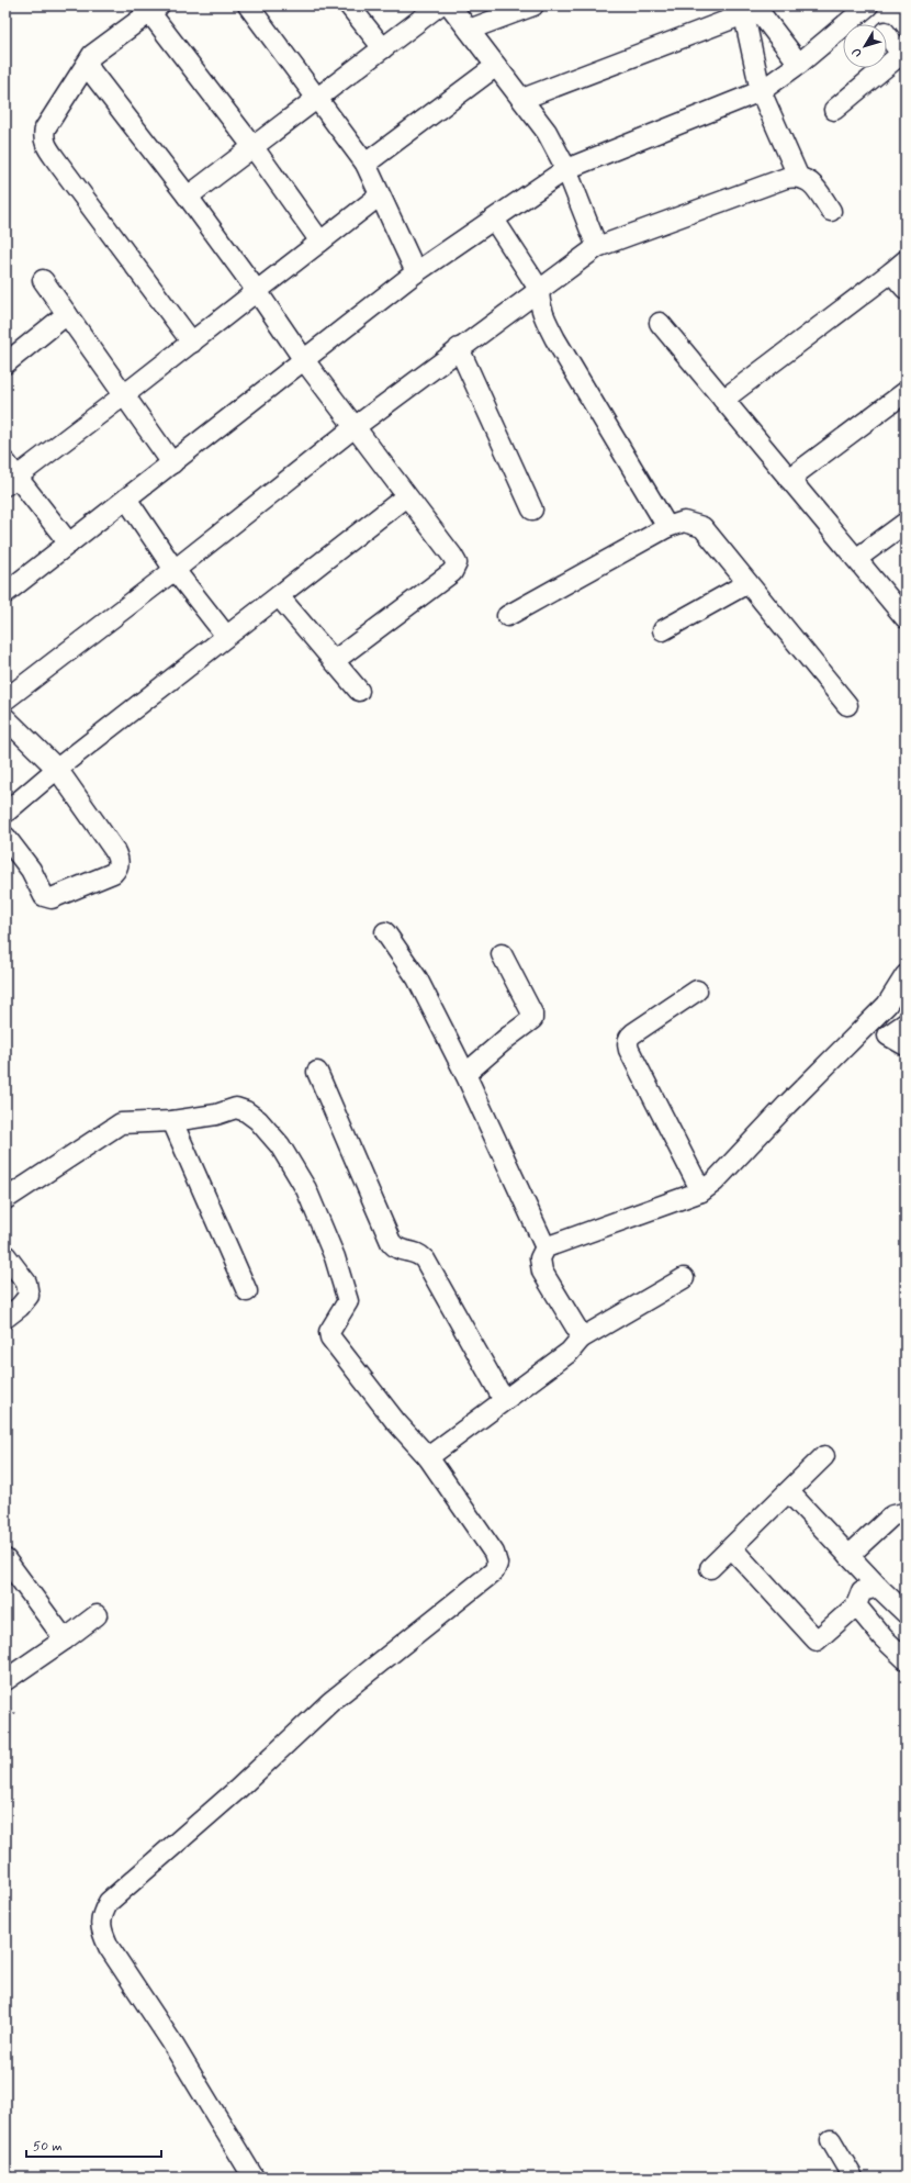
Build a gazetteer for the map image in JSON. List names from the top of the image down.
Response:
{
  "scale_bar": "50 m",
  "north": "bottom left"
}
